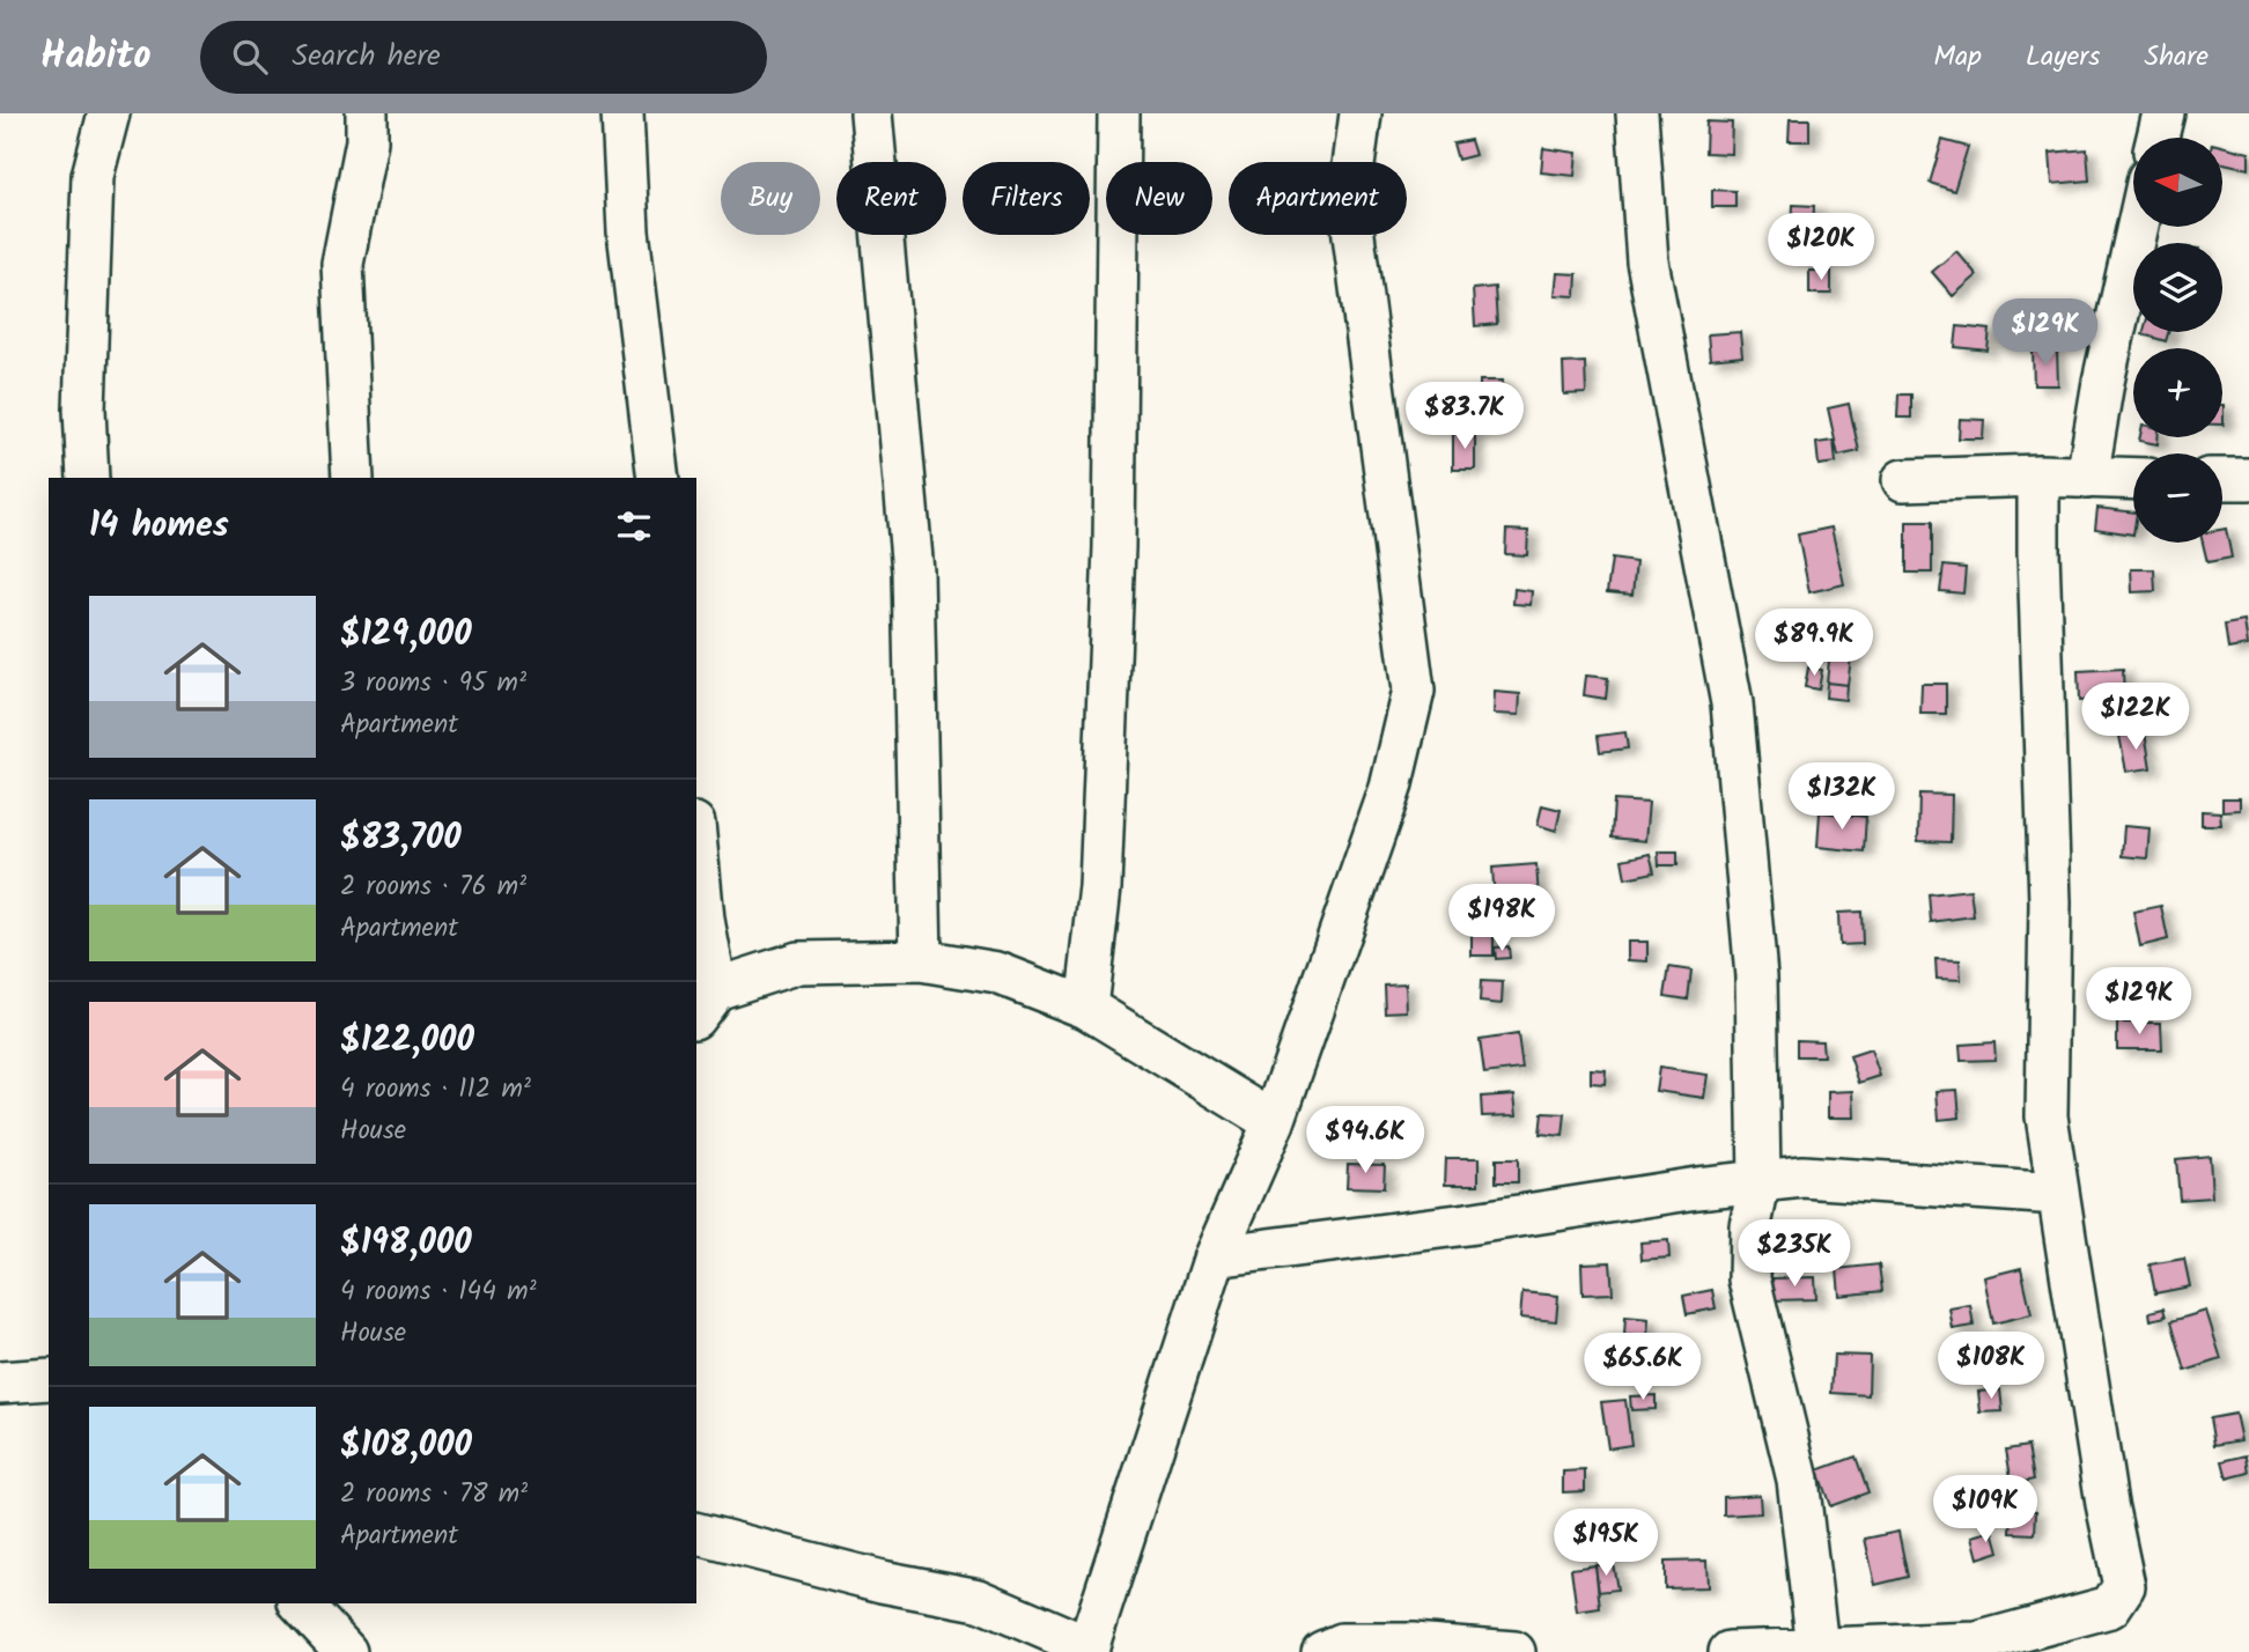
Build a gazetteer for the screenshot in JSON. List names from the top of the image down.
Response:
{
  "north": "left",
  "page": {
    "header": "Habito",
    "search": "Search here",
    "nav": ["Map", "Layers", "Share"],
    "map_buttons": ["+", "−"],
    "chip": [
      "Buy",
      "Rent",
      "Filters",
      "New",
      "Apartment"
    ],
    "price": [
      "$120K",
      "$129K",
      "$83.7K",
      "$89.9K",
      "$122K",
      "$132K",
      "$198K",
      "$129K",
      "$94.6K",
      "$235K",
      "$108K",
      "$65.6K",
      "$109K",
      "$195K"
    ],
    "heading": "14 homes",
    "list": [
      {
        "name": "$129,000",
        "note": "3 rooms · 95 m² · Apartment"
      },
      {
        "name": "$83,700",
        "note": "2 rooms · 76 m² · Apartment"
      },
      {
        "name": "$122,000",
        "note": "4 rooms · 112 m² · House"
      },
      {
        "name": "$198,000",
        "note": "4 rooms · 144 m² · House"
      },
      {
        "name": "$108,000",
        "note": "2 rooms · 78 m² · Apartment"
      }
    ]
  }
}
